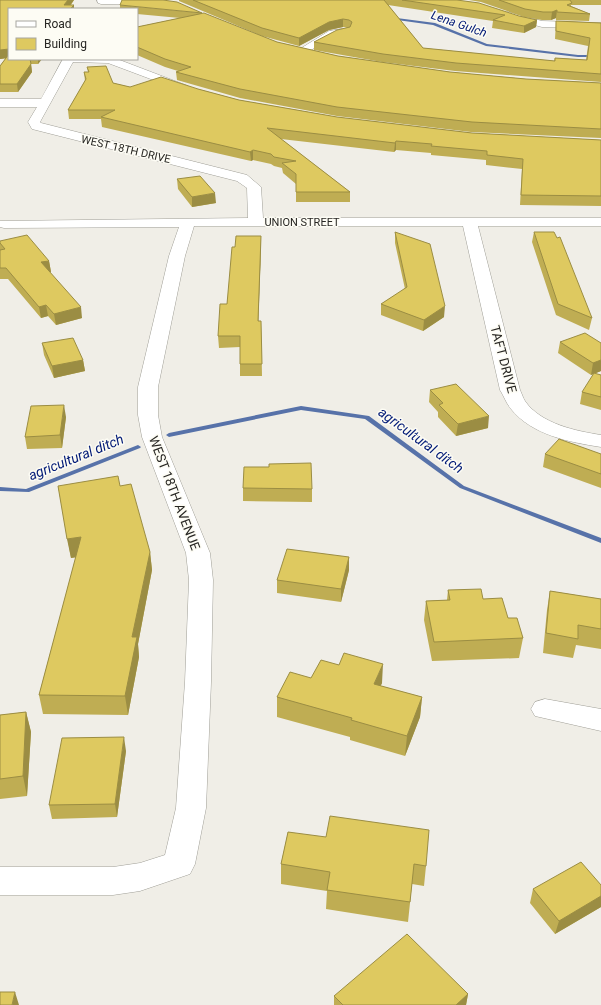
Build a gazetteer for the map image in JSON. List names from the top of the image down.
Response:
{
  "streets": {
    "street": [
      "WEST 18TH DRIVE",
      "UNION STREET",
      "TAFT DRIVE",
      "WEST 18TH AVENUE"
    ]
  },
  "crossings": [
    ["WEST 18TH DRIVE", "UNION STREET"],
    ["UNION STREET", "TAFT DRIVE"],
    ["UNION STREET", "WEST 18TH AVENUE"]
  ],
  "water": ["Lena Gulch", "agricultural ditch"],
  "legend": ["Road", "Building"]
}
